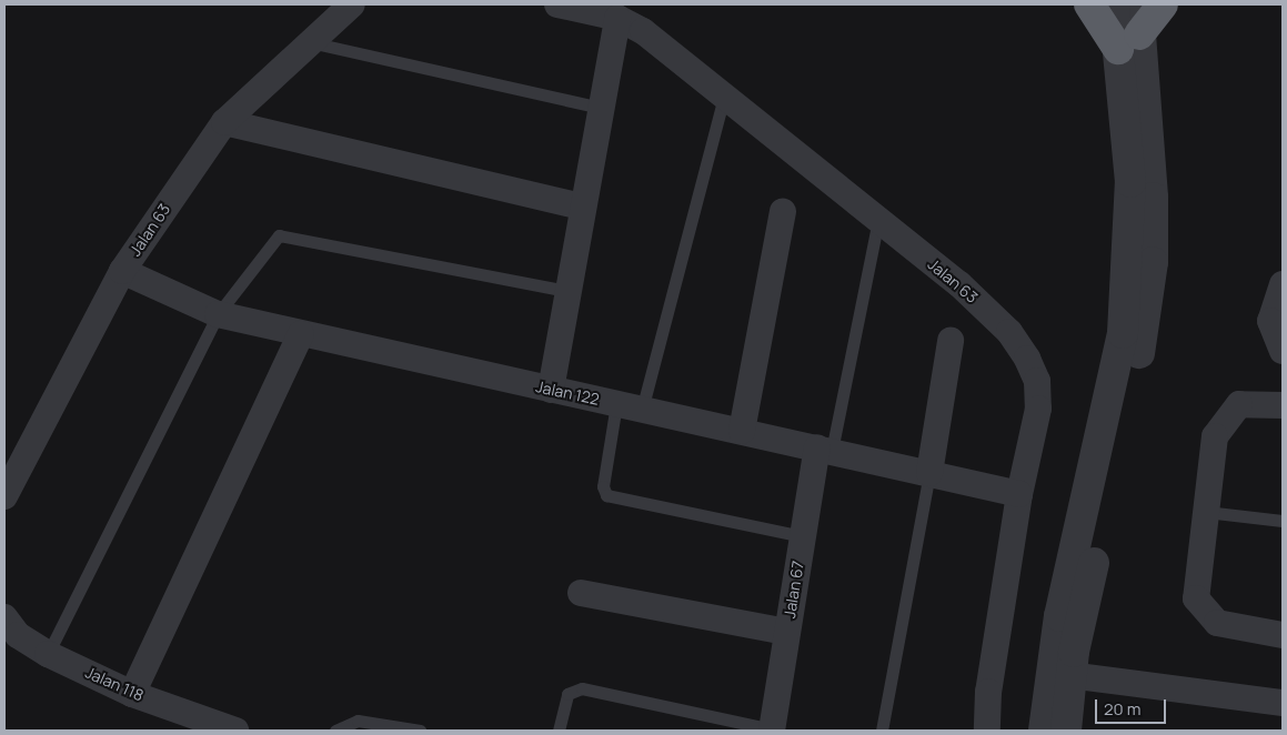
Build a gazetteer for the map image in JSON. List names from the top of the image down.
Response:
{
  "streets": {
    "street": [
      "Jalan 63",
      "Jalan 122",
      "Jalan 67",
      "Jalan 118"
    ]
  },
  "crossings": [
    ["Jalan 63", "Jalan 122"],
    ["Jalan 122", "Jalan 67"]
  ],
  "scale_bar": "20 m"
}
